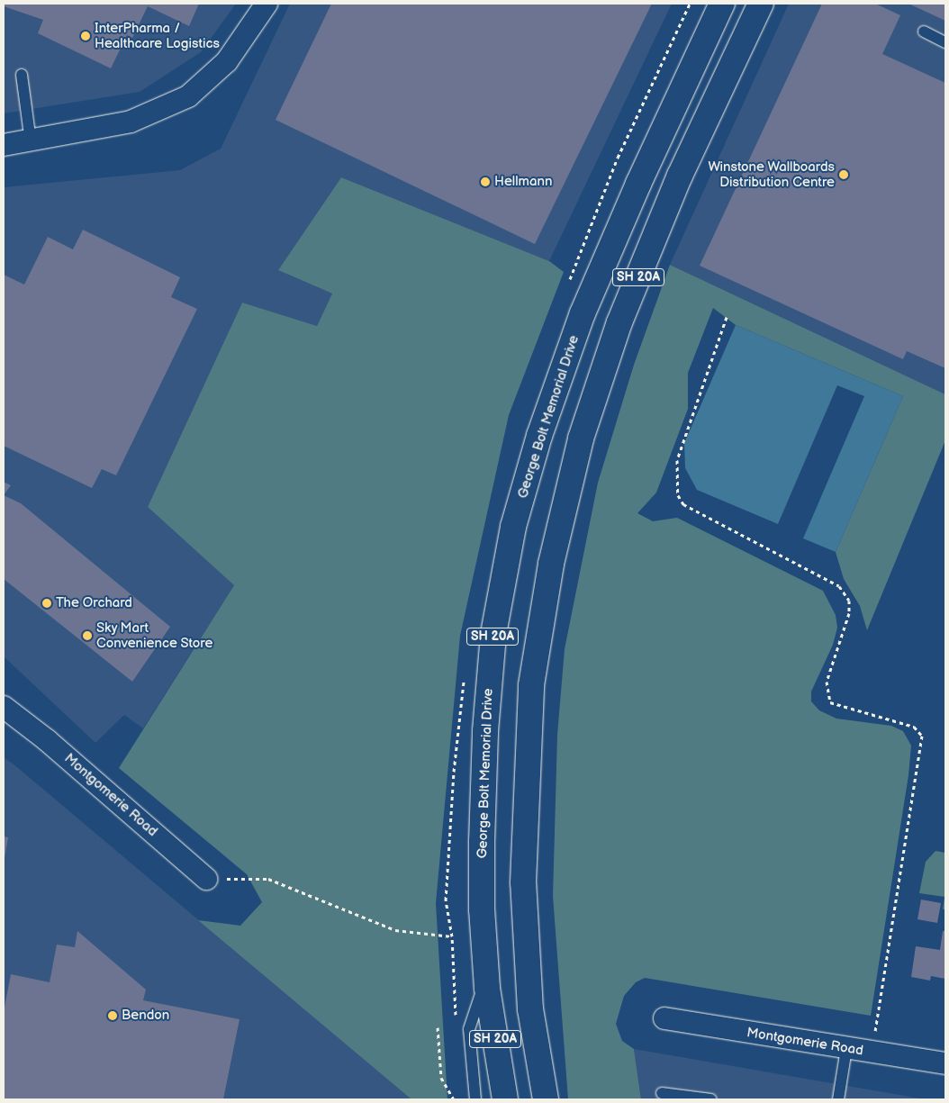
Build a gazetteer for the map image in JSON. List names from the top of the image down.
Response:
{
  "streets": {
    "highway": ["SH 20A", "George Bolt Memorial Drive"],
    "street": ["Montgomerie Road"]
  },
  "places": [
    "InterPharma / Healthcare Logistics",
    "Winstone Wallboards Distribution Centre",
    "Hellmann",
    "The Orchard",
    "Sky Mart Convenience Store",
    "Bendon"
  ]
}
